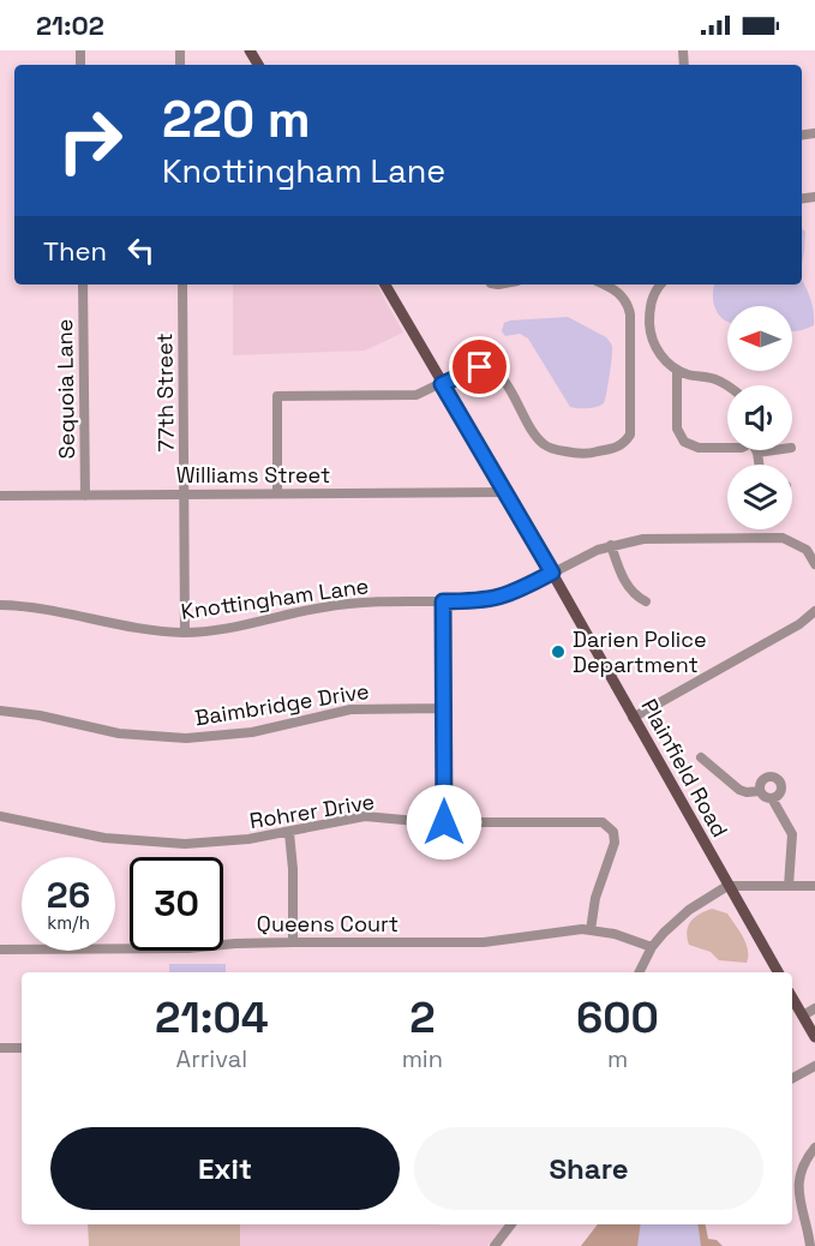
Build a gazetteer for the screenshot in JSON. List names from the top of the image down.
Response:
{
  "streets": {
    "main road": ["Plainfield Road"],
    "street": [
      "Sequoia Lane",
      "77th Street",
      "Williams Street",
      "Knottingham Lane",
      "Baimbridge Drive",
      "Rohrer Drive",
      "Queens Court"
    ]
  },
  "crossings": [
    ["Sequoia Lane", "Williams Street"],
    ["77th Street", "Williams Street"],
    ["77th Street", "Knottingham Lane"],
    ["Williams Street", "Plainfield Road"],
    ["Knottingham Lane", "Plainfield Road"],
    ["Rohrer Drive", "Queens Court"]
  ],
  "places": ["Darien Police Department"],
  "north": "left",
  "page": {
    "status": "21:02",
    "turn": ["220 m", "Knottingham Lane"],
    "then": "Then",
    "speed": "26 km/h",
    "limit": "30",
    "eta": [
      "21:04",
      "Arrival",
      "2",
      "min",
      "600",
      "m"
    ],
    "buttons": ["Exit", "Share"]
  }
}
